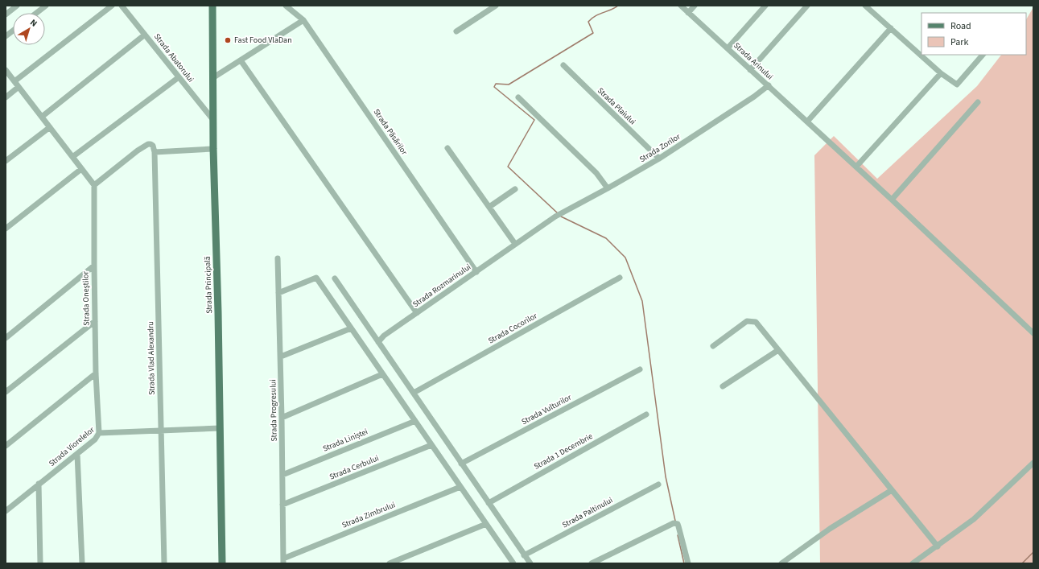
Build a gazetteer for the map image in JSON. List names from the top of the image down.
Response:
{
  "streets": {
    "main road": ["Strada Principală"],
    "street": [
      "Strada Abatorului",
      "Strada Arinului",
      "Strada Plaiului",
      "Strada Păsărilor",
      "Strada Zorilor",
      "Strada Rozmarinului",
      "Strada Oneștilor",
      "Strada Cocorilor",
      "Strada Vlad Alexandru",
      "Strada Vulturilor",
      "Strada Progresului",
      "Strada Liniștei",
      "Strada Viorelelor",
      "Strada 1 Decembrie",
      "Strada Cerbului",
      "Strada Paltinului",
      "Strada Zimbrului"
    ]
  },
  "crossings": [
    ["Strada Abatorului", "Strada Principală"],
    ["Strada Arinului", "Strada Zorilor"],
    ["Strada Plaiului", "Strada Zorilor"],
    ["Strada Păsărilor", "Strada Rozmarinului"],
    ["Strada Zorilor", "Strada Rozmarinului"],
    ["Strada Principală", "Strada Viorelelor"],
    ["Strada Oneștilor", "Strada Viorelelor"],
    ["Strada Vlad Alexandru", "Strada Viorelelor"],
    ["Strada Progresului", "Strada Liniștei"],
    ["Strada Progresului", "Strada Cerbului"],
    ["Strada Progresului", "Strada Zimbrului"]
  ],
  "places": ["Fast Food VlaDan"],
  "legend": ["Road", "Park"],
  "north": "top right"
}
